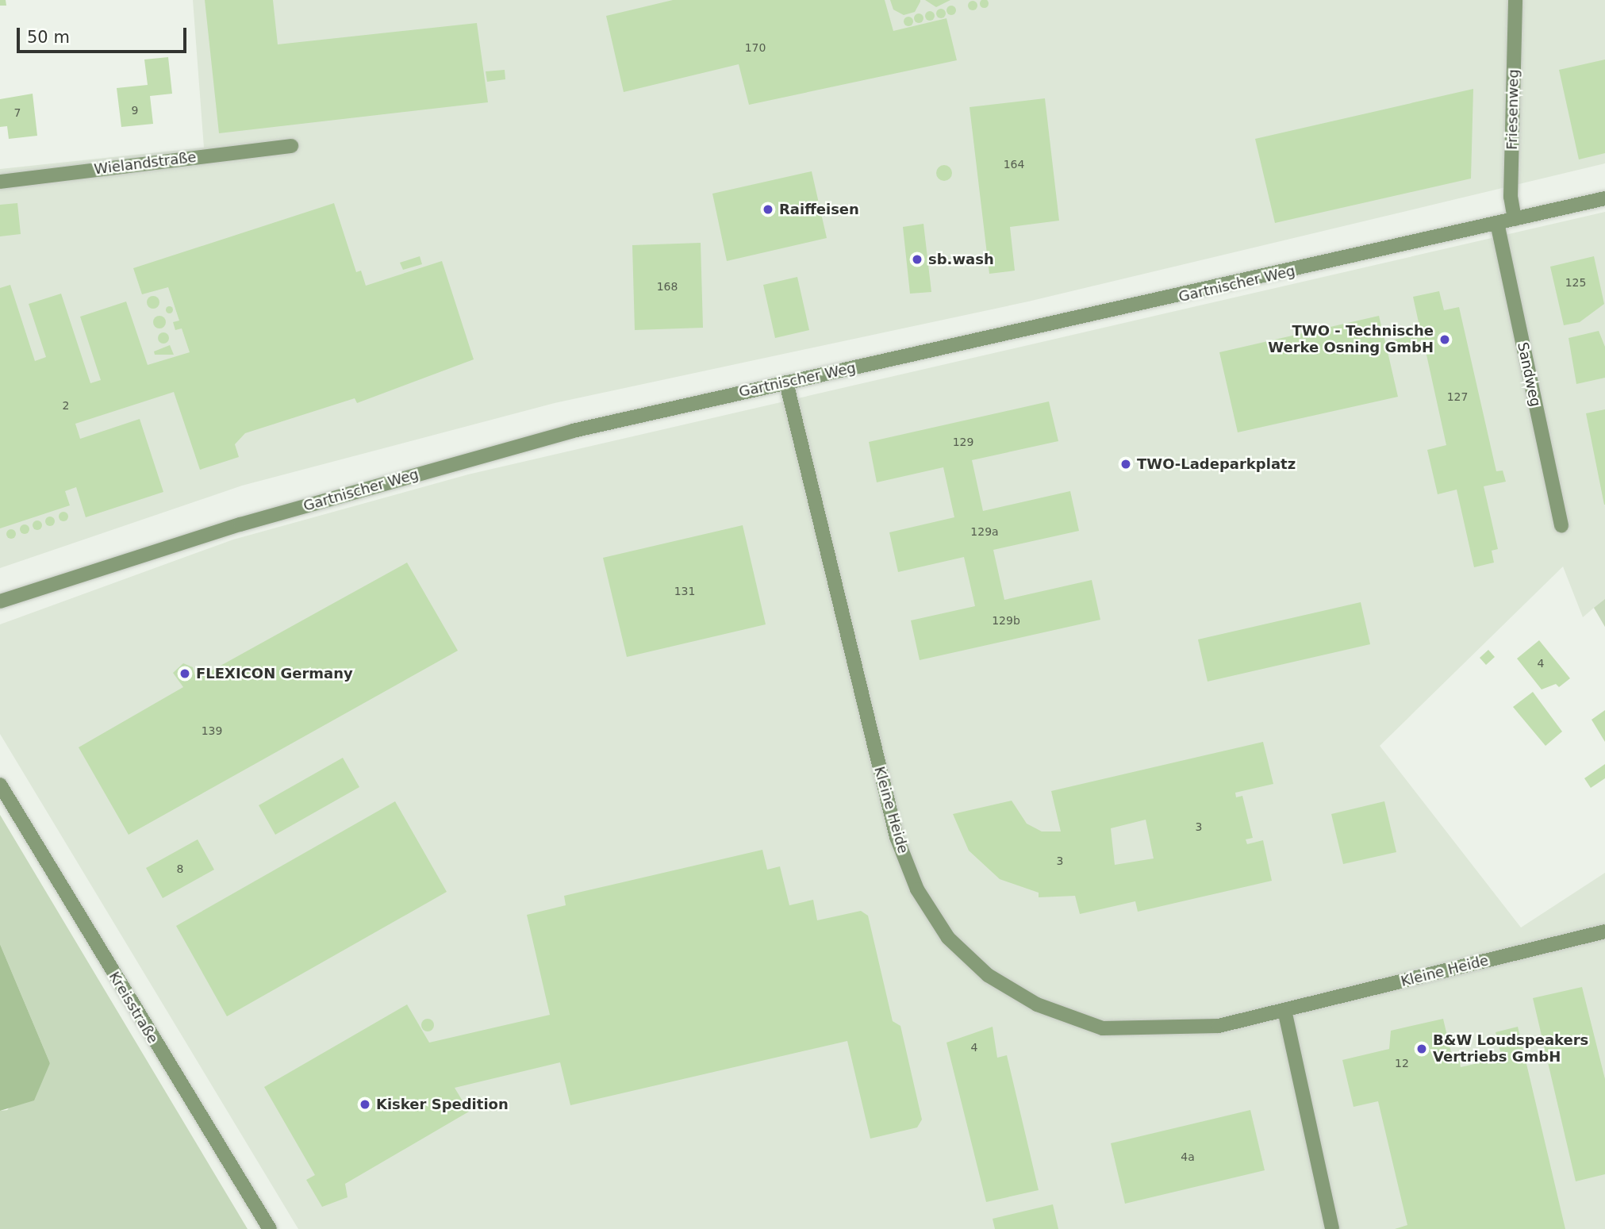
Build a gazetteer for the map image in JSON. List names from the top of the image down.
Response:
{
  "streets": {
    "street": [
      "Friesenweg",
      "Wielandstraße",
      "Gartnischer Weg",
      "Sandweg",
      "Kleine Heide",
      "Kreisstraße"
    ]
  },
  "crossings": [
    ["Friesenweg", "Gartnischer Weg"],
    ["Gartnischer Weg", "Sandweg"],
    ["Gartnischer Weg", "Kleine Heide"]
  ],
  "places": [
    "Raiffeisen",
    "sb.wash",
    "TWO - Technische Werke Osning GmbH",
    "TWO-Ladeparkplatz",
    "FLEXICON Germany",
    "B&W Loudspeakers Vertriebs GmbH",
    "Kisker Spedition"
  ],
  "house_numbers": [
    "170",
    "9",
    "7",
    "164",
    "125",
    "168",
    "127",
    "2",
    "129",
    "129a",
    "131",
    "129b",
    "4",
    "139",
    "3",
    "3",
    "8",
    "4",
    "12",
    "4a"
  ],
  "scale_bar": "50 m"
}
